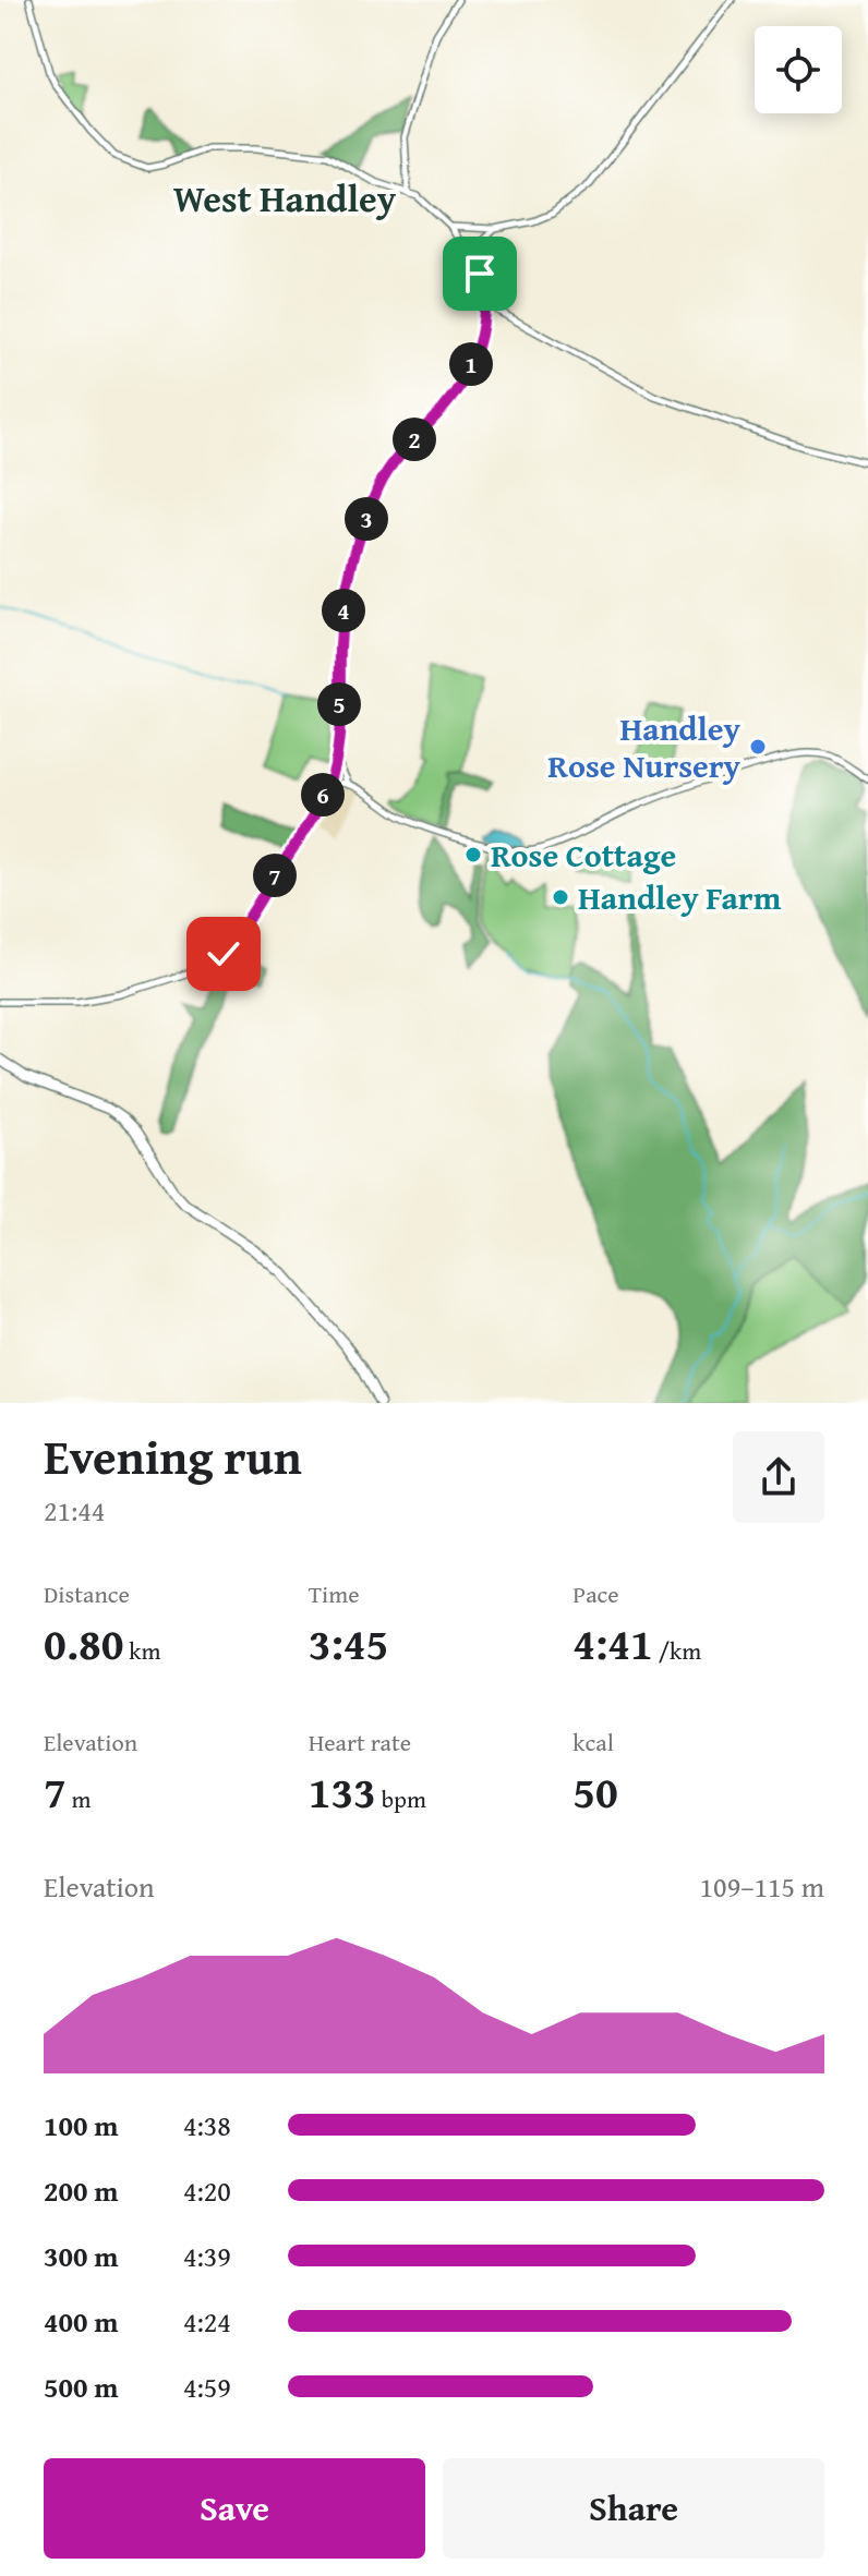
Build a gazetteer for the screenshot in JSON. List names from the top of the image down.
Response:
{
  "districts": ["West Handley"],
  "places": ["Handley Rose Nursery", "Rose Cottage", "Handley Farm"],
  "page": {
    "pins": [
      "1",
      "2",
      "3",
      "4",
      "5",
      "6",
      "7"
    ],
    "heading": ["Evening run", "21:44"],
    "stats": [
      ["Distance", "0.80 km"],
      ["Time", "3:45"],
      ["Pace", "4:41 /km"],
      ["Elevation", "7 m"],
      ["Heart rate", "133 bpm"],
      ["kcal", "50"]
    ],
    "chart": ["Elevation", "109–115 m"],
    "list": [
      {
        "name": "100 m",
        "note": "4:38"
      },
      {
        "name": "200 m",
        "note": "4:20"
      },
      {
        "name": "300 m",
        "note": "4:39"
      },
      {
        "name": "400 m",
        "note": "4:24"
      },
      {
        "name": "500 m",
        "note": "4:59"
      }
    ],
    "buttons": ["Save", "Share"]
  }
}
